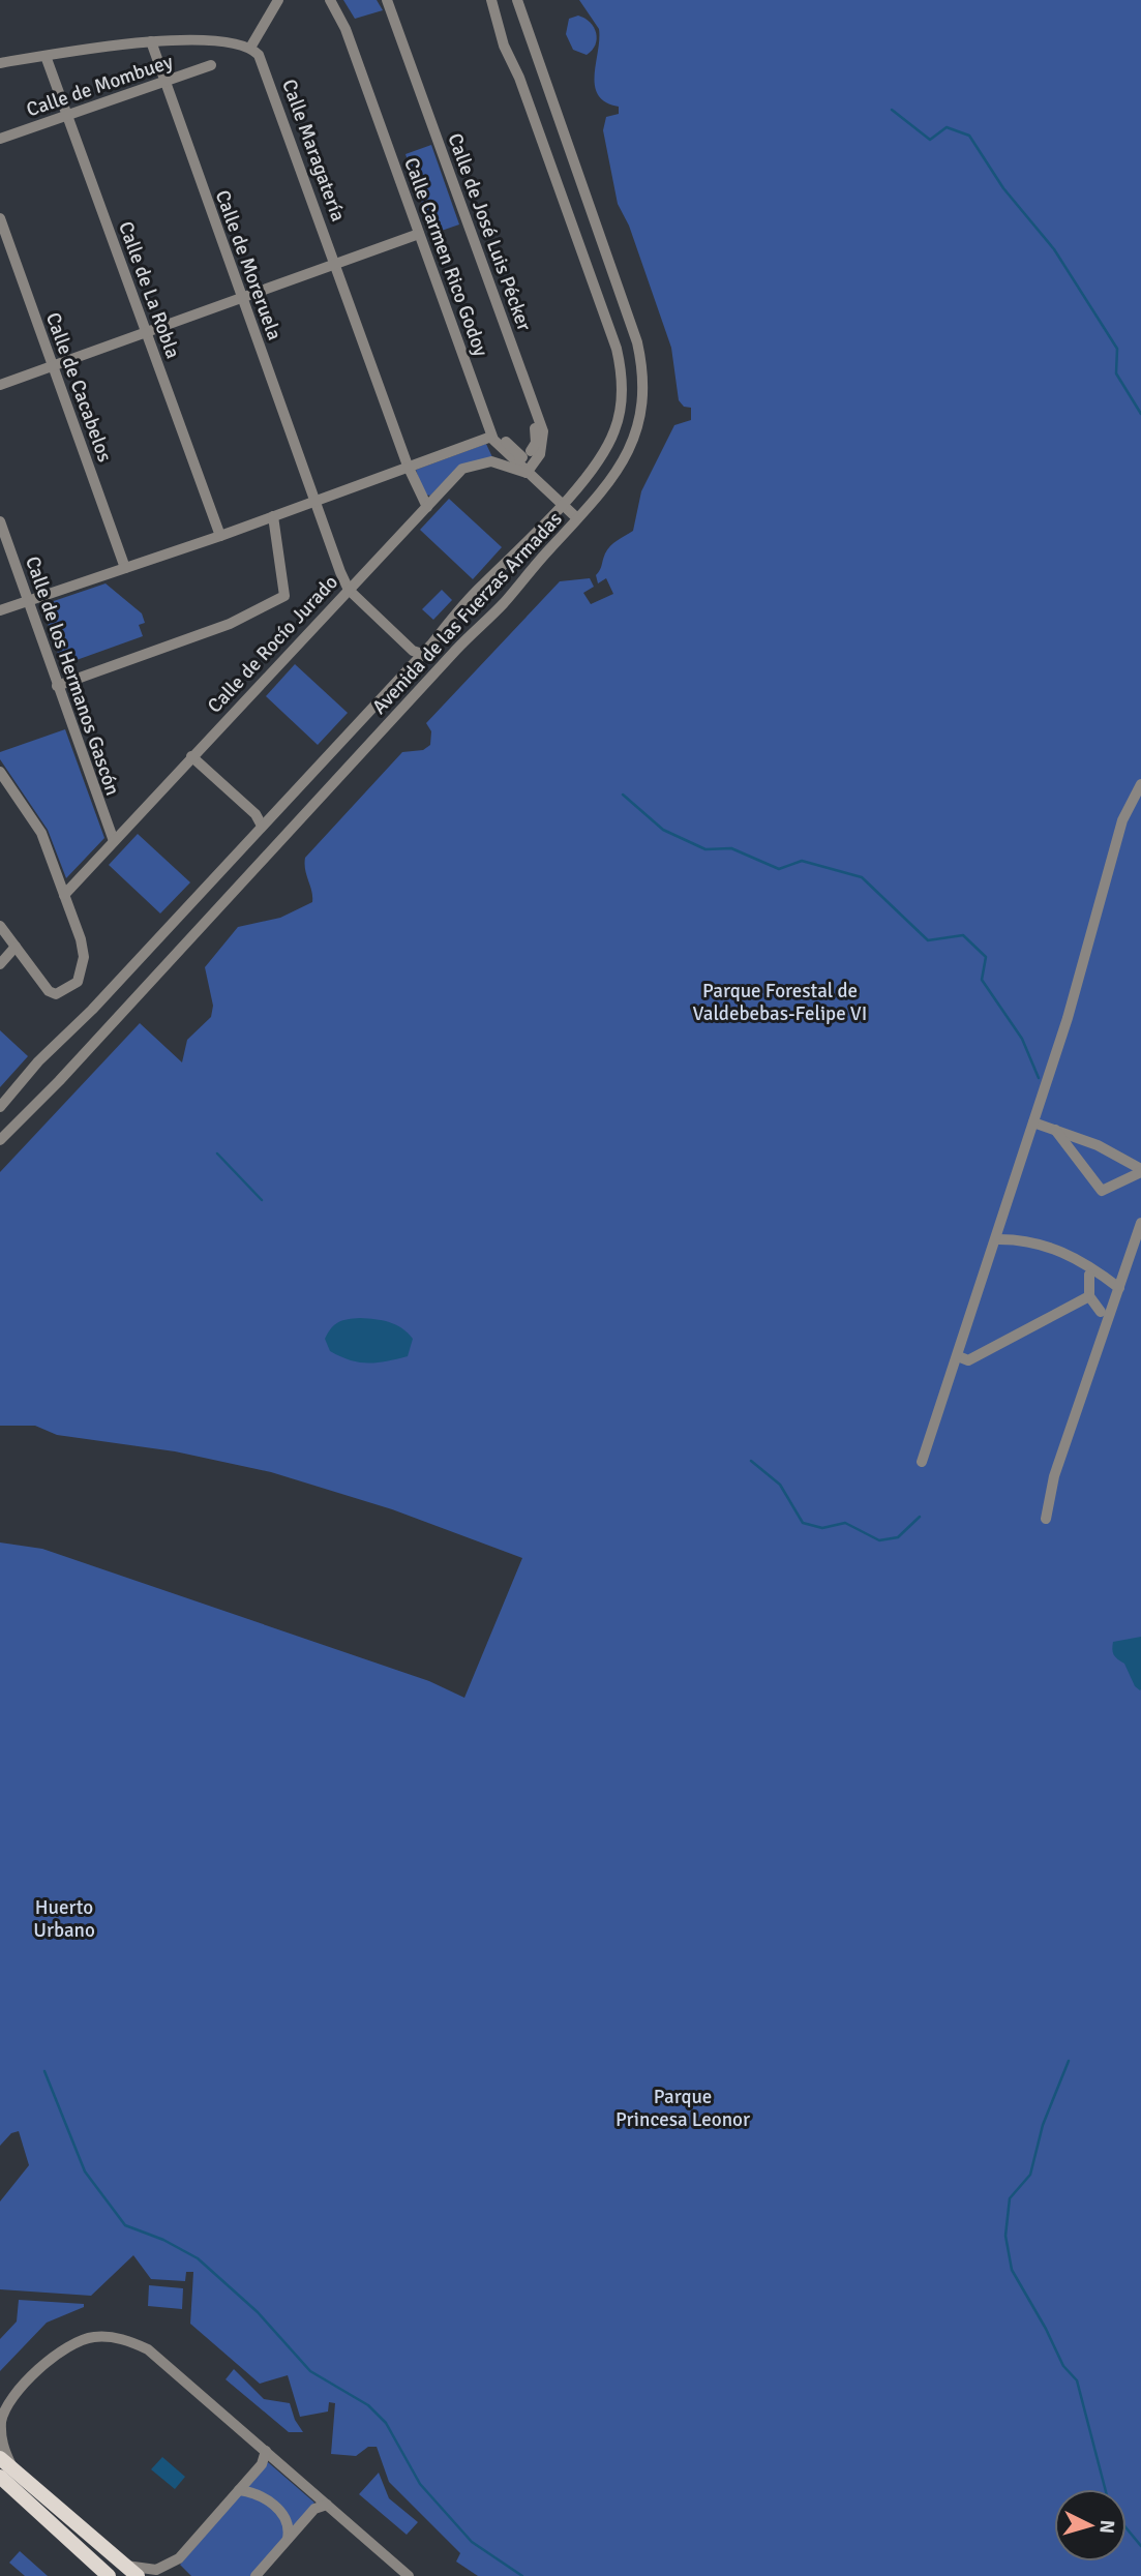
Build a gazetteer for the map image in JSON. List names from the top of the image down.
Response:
{
  "streets": {
    "street": [
      "Calle de Mombuey",
      "Calle Maragatería",
      "Calle de José Luis Pécker",
      "Calle Carmen Rico Godoy",
      "Calle de Moreruela",
      "Calle de La Robla",
      "Calle de Cacabelos",
      "Avenida de las Fuerzas Armadas",
      "Calle de Rocío Jurado",
      "Calle de los Hermanos Gascón"
    ]
  },
  "crossings": [
    ["Calle de Mombuey", "Calle de Moreruela"],
    ["Calle de Mombuey", "Calle de La Robla"],
    ["Calle Maragatería", "Calle de Rocío Jurado"],
    ["Calle de José Luis Pécker", "Calle Carmen Rico Godoy"],
    ["Calle de José Luis Pécker", "Calle de Rocío Jurado"],
    ["Calle Carmen Rico Godoy", "Avenida de las Fuerzas Armadas"],
    ["Calle Carmen Rico Godoy", "Calle de Rocío Jurado"],
    ["Calle de Moreruela", "Calle de Rocío Jurado"],
    ["Calle de Rocío Jurado", "Calle de los Hermanos Gascón"]
  ],
  "parks": ["Parque Forestal de Valdebebas-Felipe VI", "Huerto Urbano", "Parque Princesa Leonor"],
  "north": "right"
}
